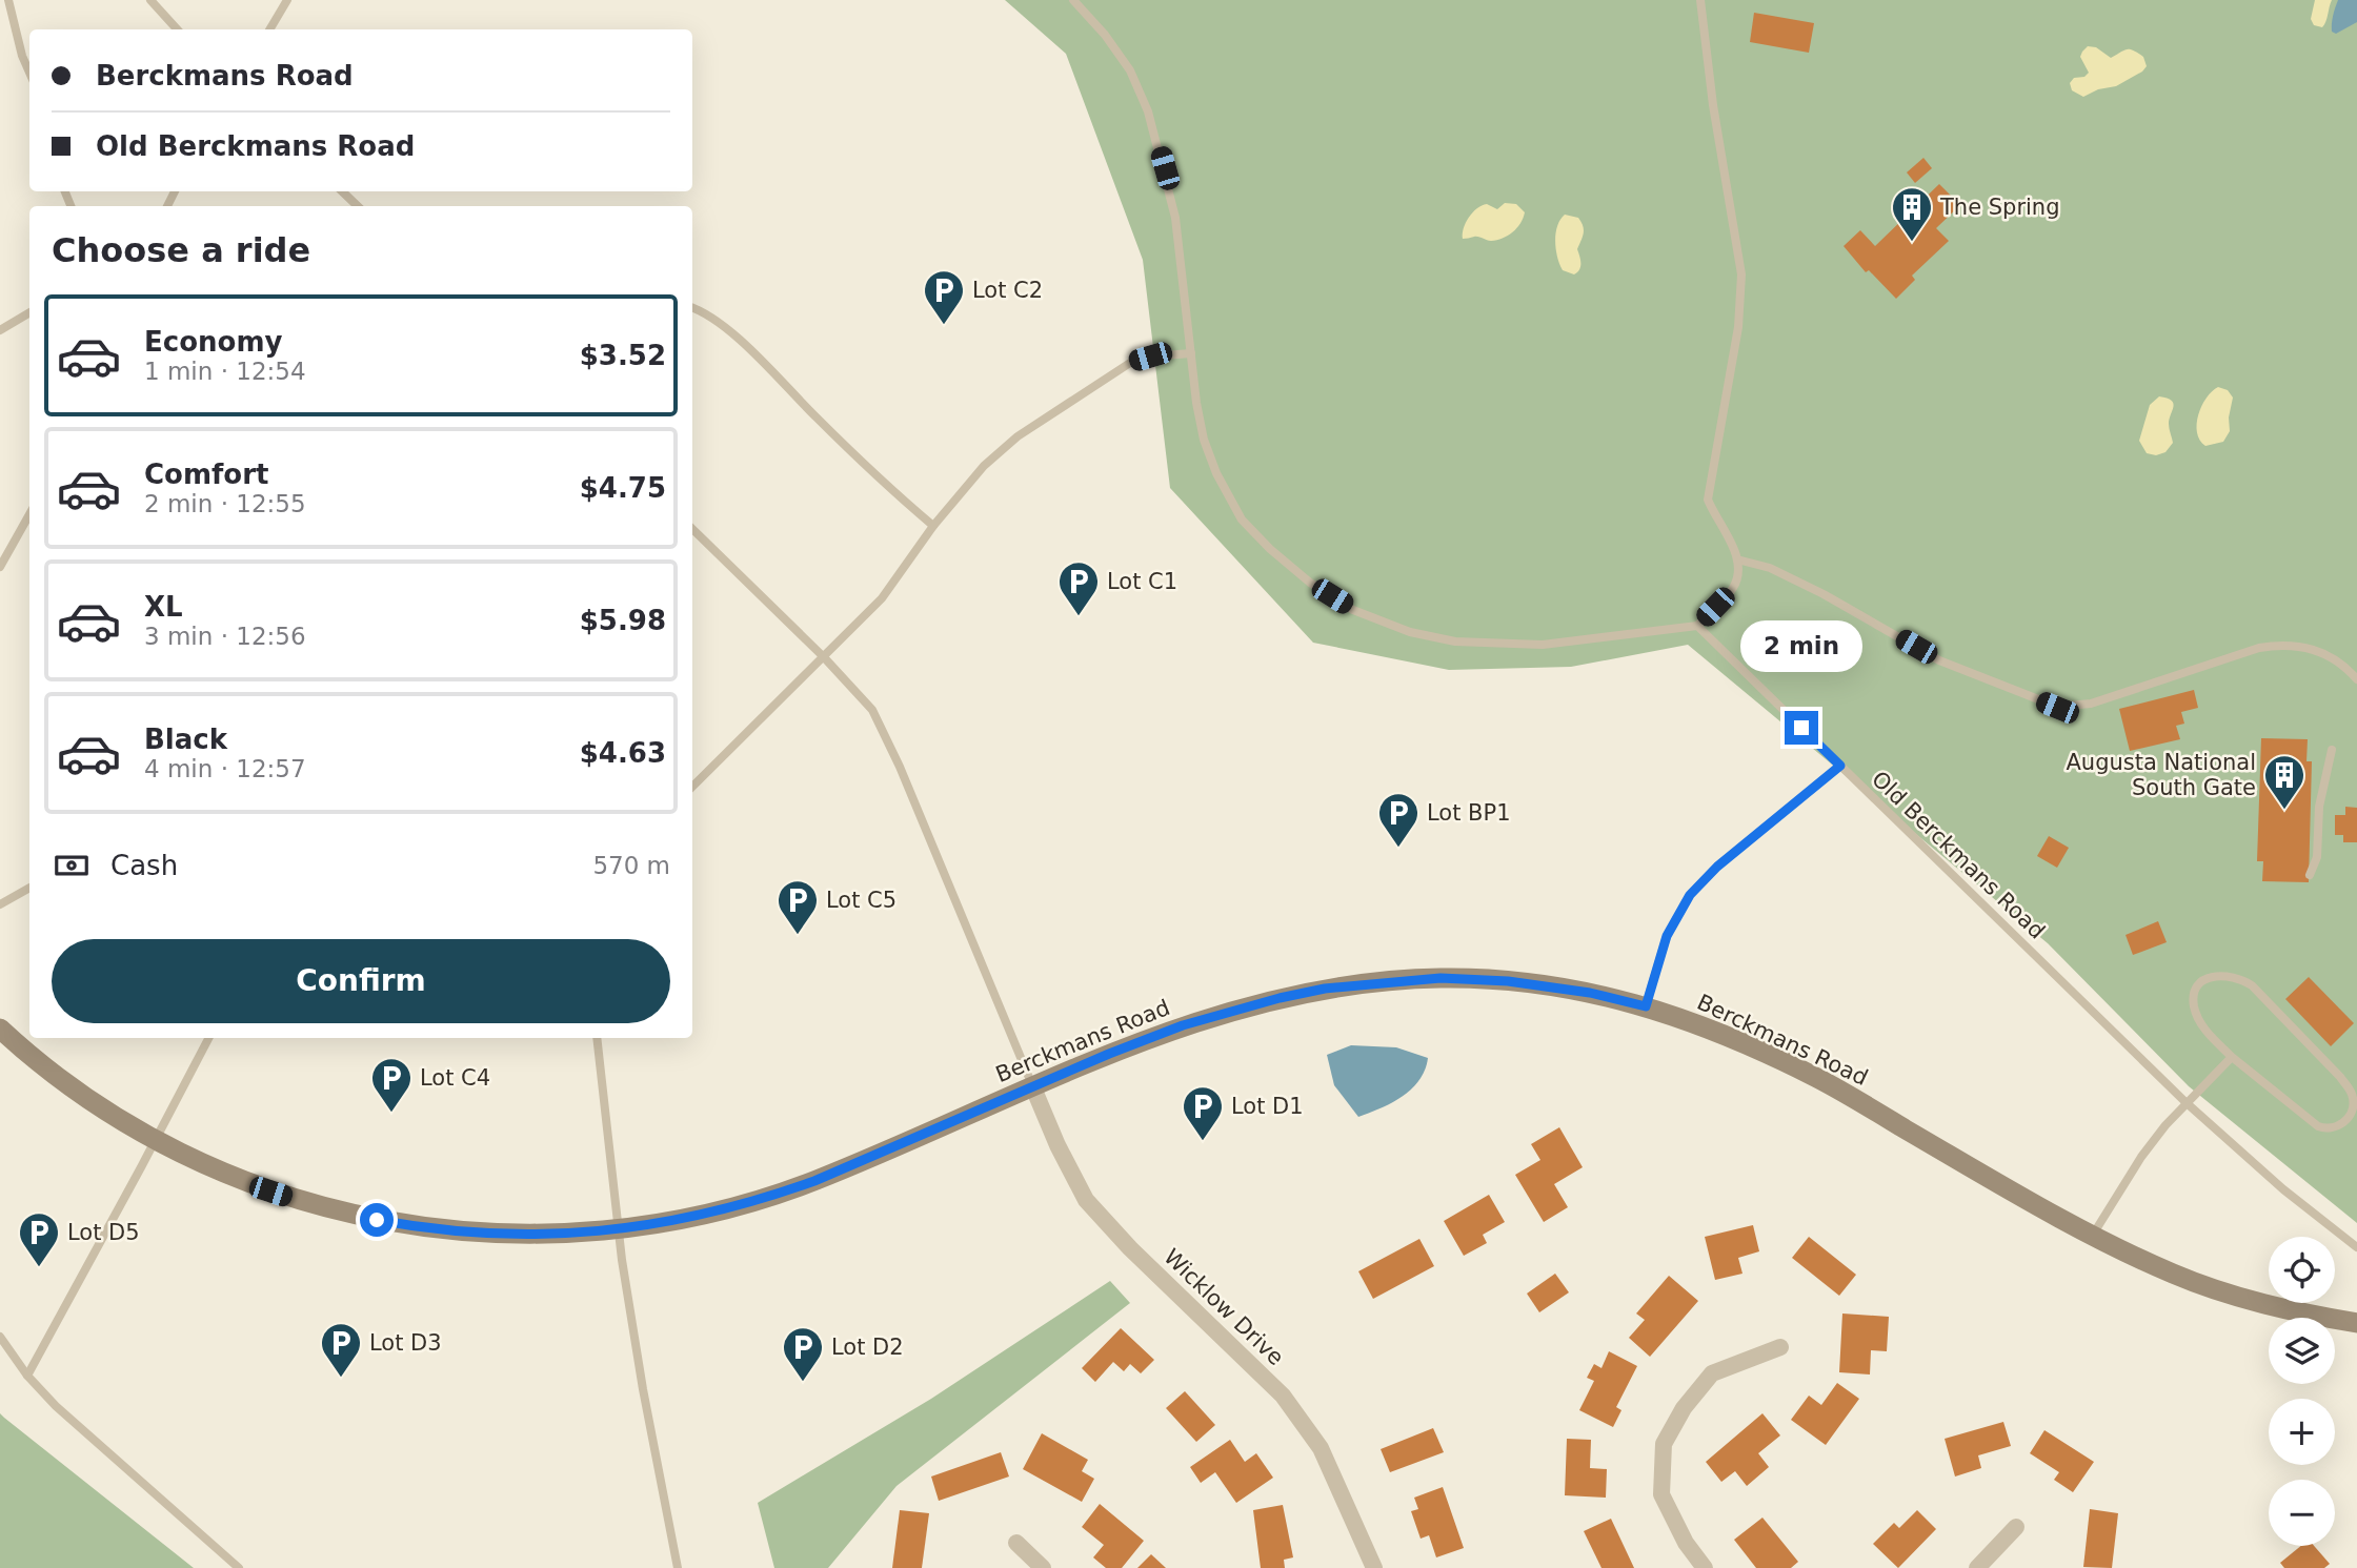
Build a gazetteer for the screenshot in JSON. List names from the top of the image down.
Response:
{
  "streets": {
    "main road": ["Berckmans Road"],
    "street": ["Wicklow Drive"],
    "lane": ["Old Berckmans Road"]
  },
  "crossings": [
    ["Berckmans Road", "Wicklow Drive"]
  ],
  "places": {
    "building": ["The Spring", "Augusta National South Gate"],
    "parking": [
      "Lot C2",
      "Lot C1",
      "Lot BP1",
      "Lot C5",
      "Lot C4",
      "Lot D1",
      "Lot D5",
      "Lot D3",
      "Lot D2"
    ]
  },
  "page": {
    "banner": ["Berckmans Road", "Old Berckmans Road"],
    "heading": "Choose a ride",
    "list": [
      {
        "name": "Economy",
        "note": "1 min · 12:54",
        "value": "$3.52"
      },
      {
        "name": "Comfort",
        "note": "2 min · 12:55",
        "value": "$4.75"
      },
      {
        "name": "XL",
        "note": "3 min · 12:56",
        "value": "$5.98"
      },
      {
        "name": "Black",
        "note": "4 min · 12:57",
        "value": "$4.63"
      }
    ],
    "bubble": "2 min",
    "pay": ["Cash", "570 m"],
    "buttons": "Confirm",
    "map_buttons": ["+", "−"]
  }
}
